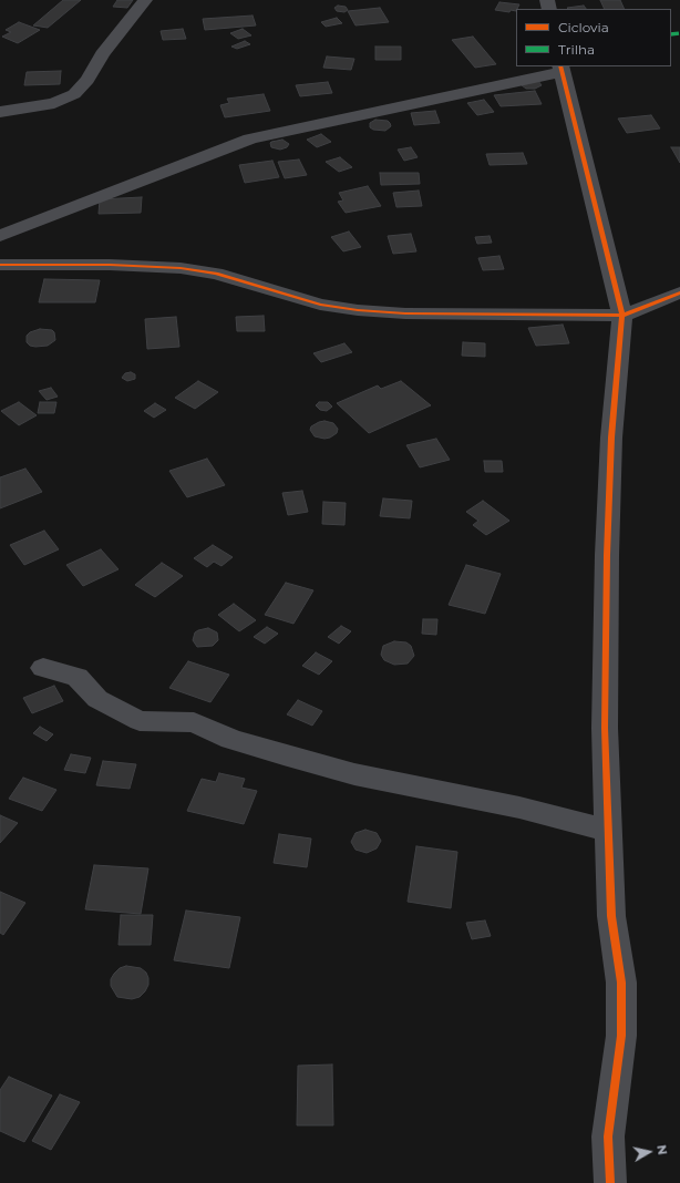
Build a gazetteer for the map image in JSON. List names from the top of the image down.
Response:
{
  "legend": ["Ciclovia", "Trilha"],
  "north": "right"
}
